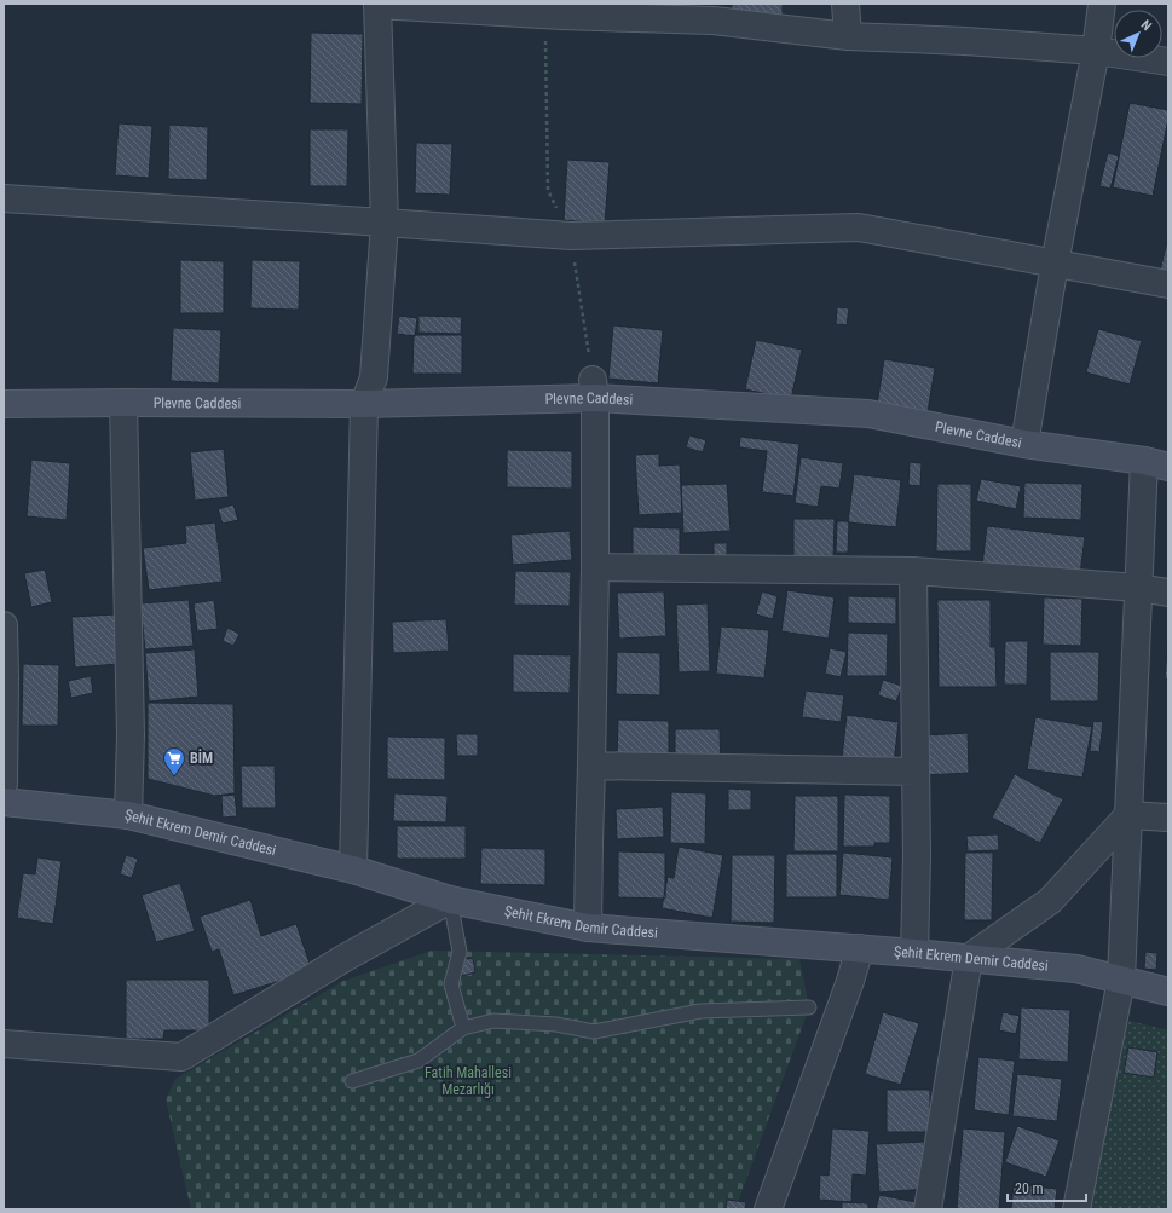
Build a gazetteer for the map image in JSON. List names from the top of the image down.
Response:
{
  "streets": {
    "street": ["Plevne Caddesi", "Şehit Ekrem Demir Caddesi"]
  },
  "parks": ["Fatih Mahallesi Mezarlığı"],
  "places": {
    "supermarket": ["BİM"]
  },
  "scale_bar": "20 m",
  "north": "top right"
}
